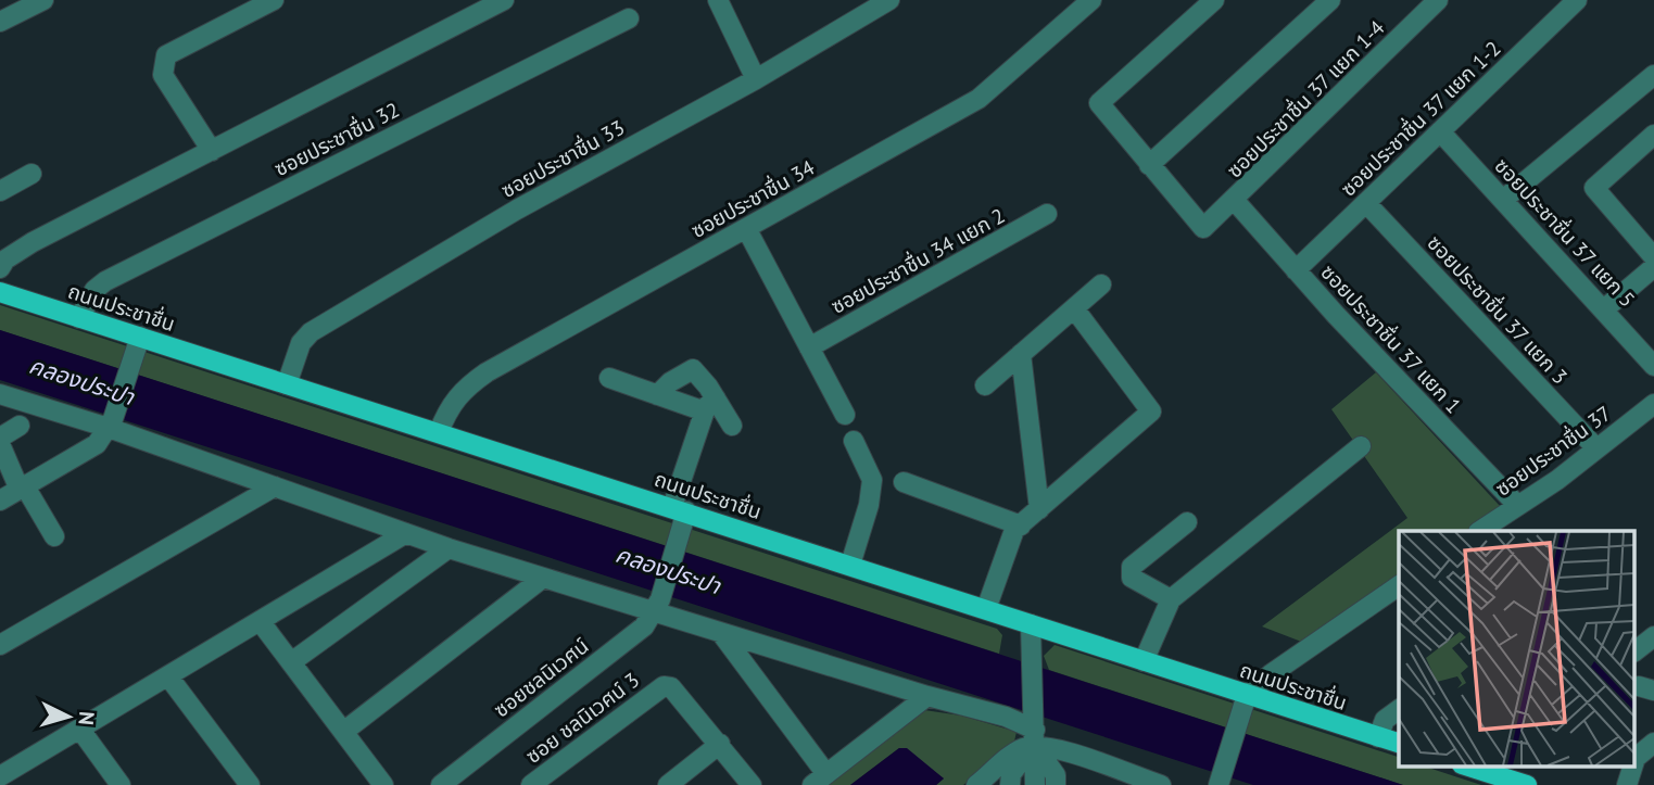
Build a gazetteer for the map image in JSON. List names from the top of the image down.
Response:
{
  "streets": {
    "main road": ["ถนนประชาชื่น"],
    "street": [
      "ซอยประชาชื่น 37 แยก 1-4",
      "ซอยประชาชื่น 37 แยก 1-2",
      "ซอยประชาชื่น 32",
      "ซอยประชาชื่น 33",
      "ซอยประชาชื่น 34",
      "ซอยประชาชื่น 37 แยก 5",
      "ซอยประชาชื่น 34 แยก 2",
      "ซอยประชาชื่น 37 แยก 3",
      "ซอยประชาชื่น 37 แยก 1",
      "ซอยประชาชื่น 37",
      "ซอยชลนิเวศน์",
      "ซอย ชลนิเวศน์ 3"
    ]
  },
  "crossings": [
    ["ซอยประชาชื่น 37 แยก 1-4", "ซอยประชาชื่น 37 แยก 1"],
    ["ซอยประชาชื่น 37 แยก 1-2", "ซอยประชาชื่น 37 แยก 5"],
    ["ซอยประชาชื่น 37 แยก 1-2", "ซอยประชาชื่น 37 แยก 3"],
    ["ซอยประชาชื่น 37 แยก 1-2", "ซอยประชาชื่น 37 แยก 1"],
    ["ซอยประชาชื่น 32", "ถนนประชาชื่น"],
    ["ซอยประชาชื่น 33", "ถนนประชาชื่น"],
    ["ซอยประชาชื่น 34", "ถนนประชาชื่น"],
    ["ซอยประชาชื่น 37 แยก 3", "ซอยประชาชื่น 37"],
    ["ซอยประชาชื่น 37 แยก 1", "ซอยประชาชื่น 37"]
  ],
  "water": ["คลองประปา"],
  "north": "right"
}
